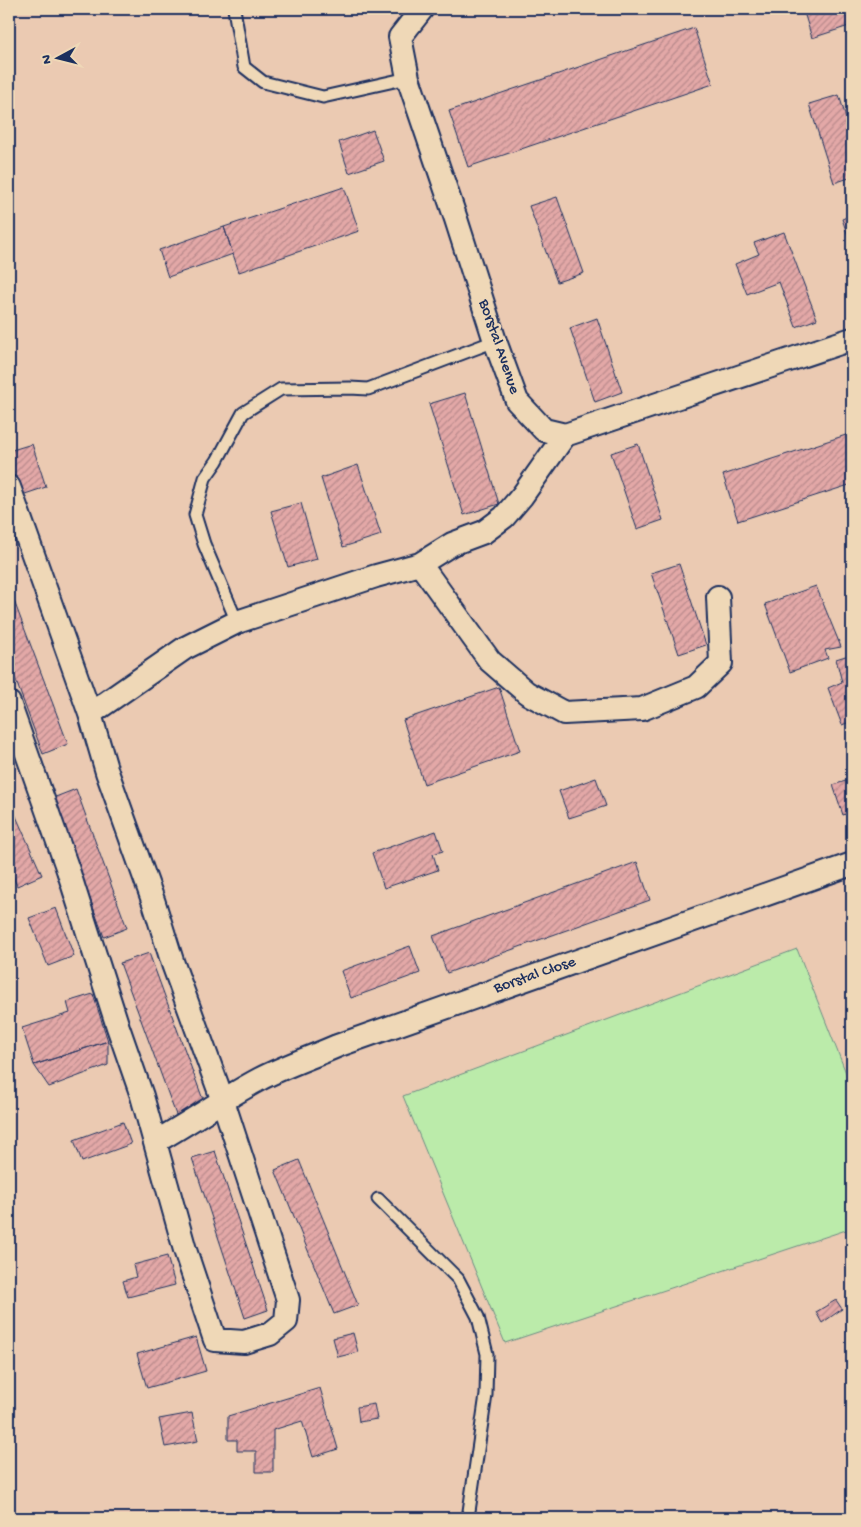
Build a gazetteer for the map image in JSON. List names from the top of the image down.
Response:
{
  "streets": {
    "street": ["Borstal Avenue", "Borstal Close"]
  },
  "north": "left"
}
